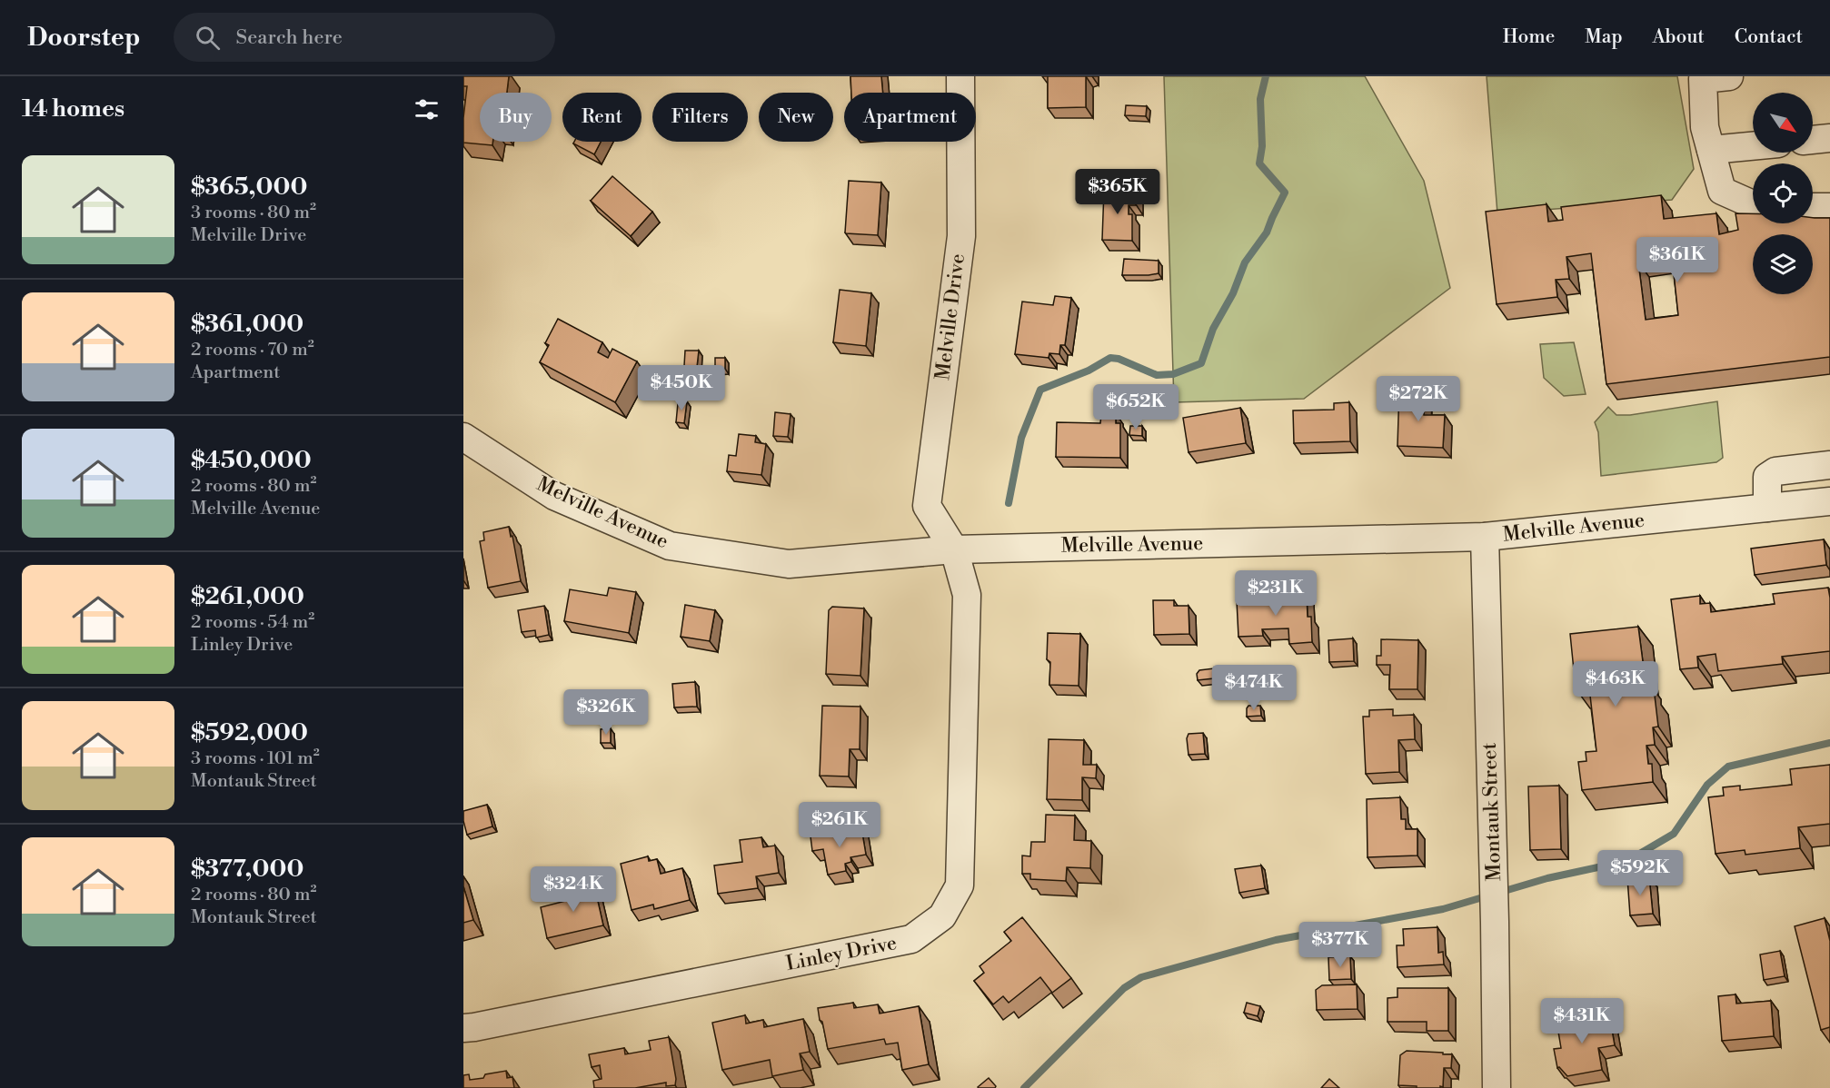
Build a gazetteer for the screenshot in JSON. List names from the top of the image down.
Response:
{
  "streets": {
    "street": [
      "Melville Drive",
      "Melville Avenue",
      "Montauk Street",
      "Linley Drive"
    ]
  },
  "crossings": [
    ["Melville Drive", "Melville Avenue"],
    ["Melville Drive", "Linley Drive"],
    ["Melville Avenue", "Montauk Street"],
    ["Melville Avenue", "Linley Drive"]
  ],
  "north": "bottom right",
  "page": {
    "header": "Doorstep",
    "search": "Search here",
    "nav": [
      "Home",
      "Map",
      "About",
      "Contact"
    ],
    "heading": "14 homes",
    "chip": [
      "Buy",
      "Rent",
      "Filters",
      "New",
      "Apartment"
    ],
    "list": [
      {
        "name": "$365,000",
        "note": "3 rooms · 80 m² · Melville Drive"
      },
      {
        "name": "$361,000",
        "note": "2 rooms · 70 m² · Apartment"
      },
      {
        "name": "$450,000",
        "note": "2 rooms · 80 m² · Melville Avenue"
      },
      {
        "name": "$261,000",
        "note": "2 rooms · 54 m² · Linley Drive"
      },
      {
        "name": "$592,000",
        "note": "3 rooms · 101 m² · Montauk Street"
      },
      {
        "name": "$377,000",
        "note": "2 rooms · 80 m² · Montauk Street"
      }
    ],
    "price": [
      "$365K",
      "$361K",
      "$450K",
      "$272K",
      "$652K",
      "$231K",
      "$463K",
      "$474K",
      "$326K",
      "$261K",
      "$592K",
      "$324K",
      "$377K",
      "$431K"
    ]
  }
}
